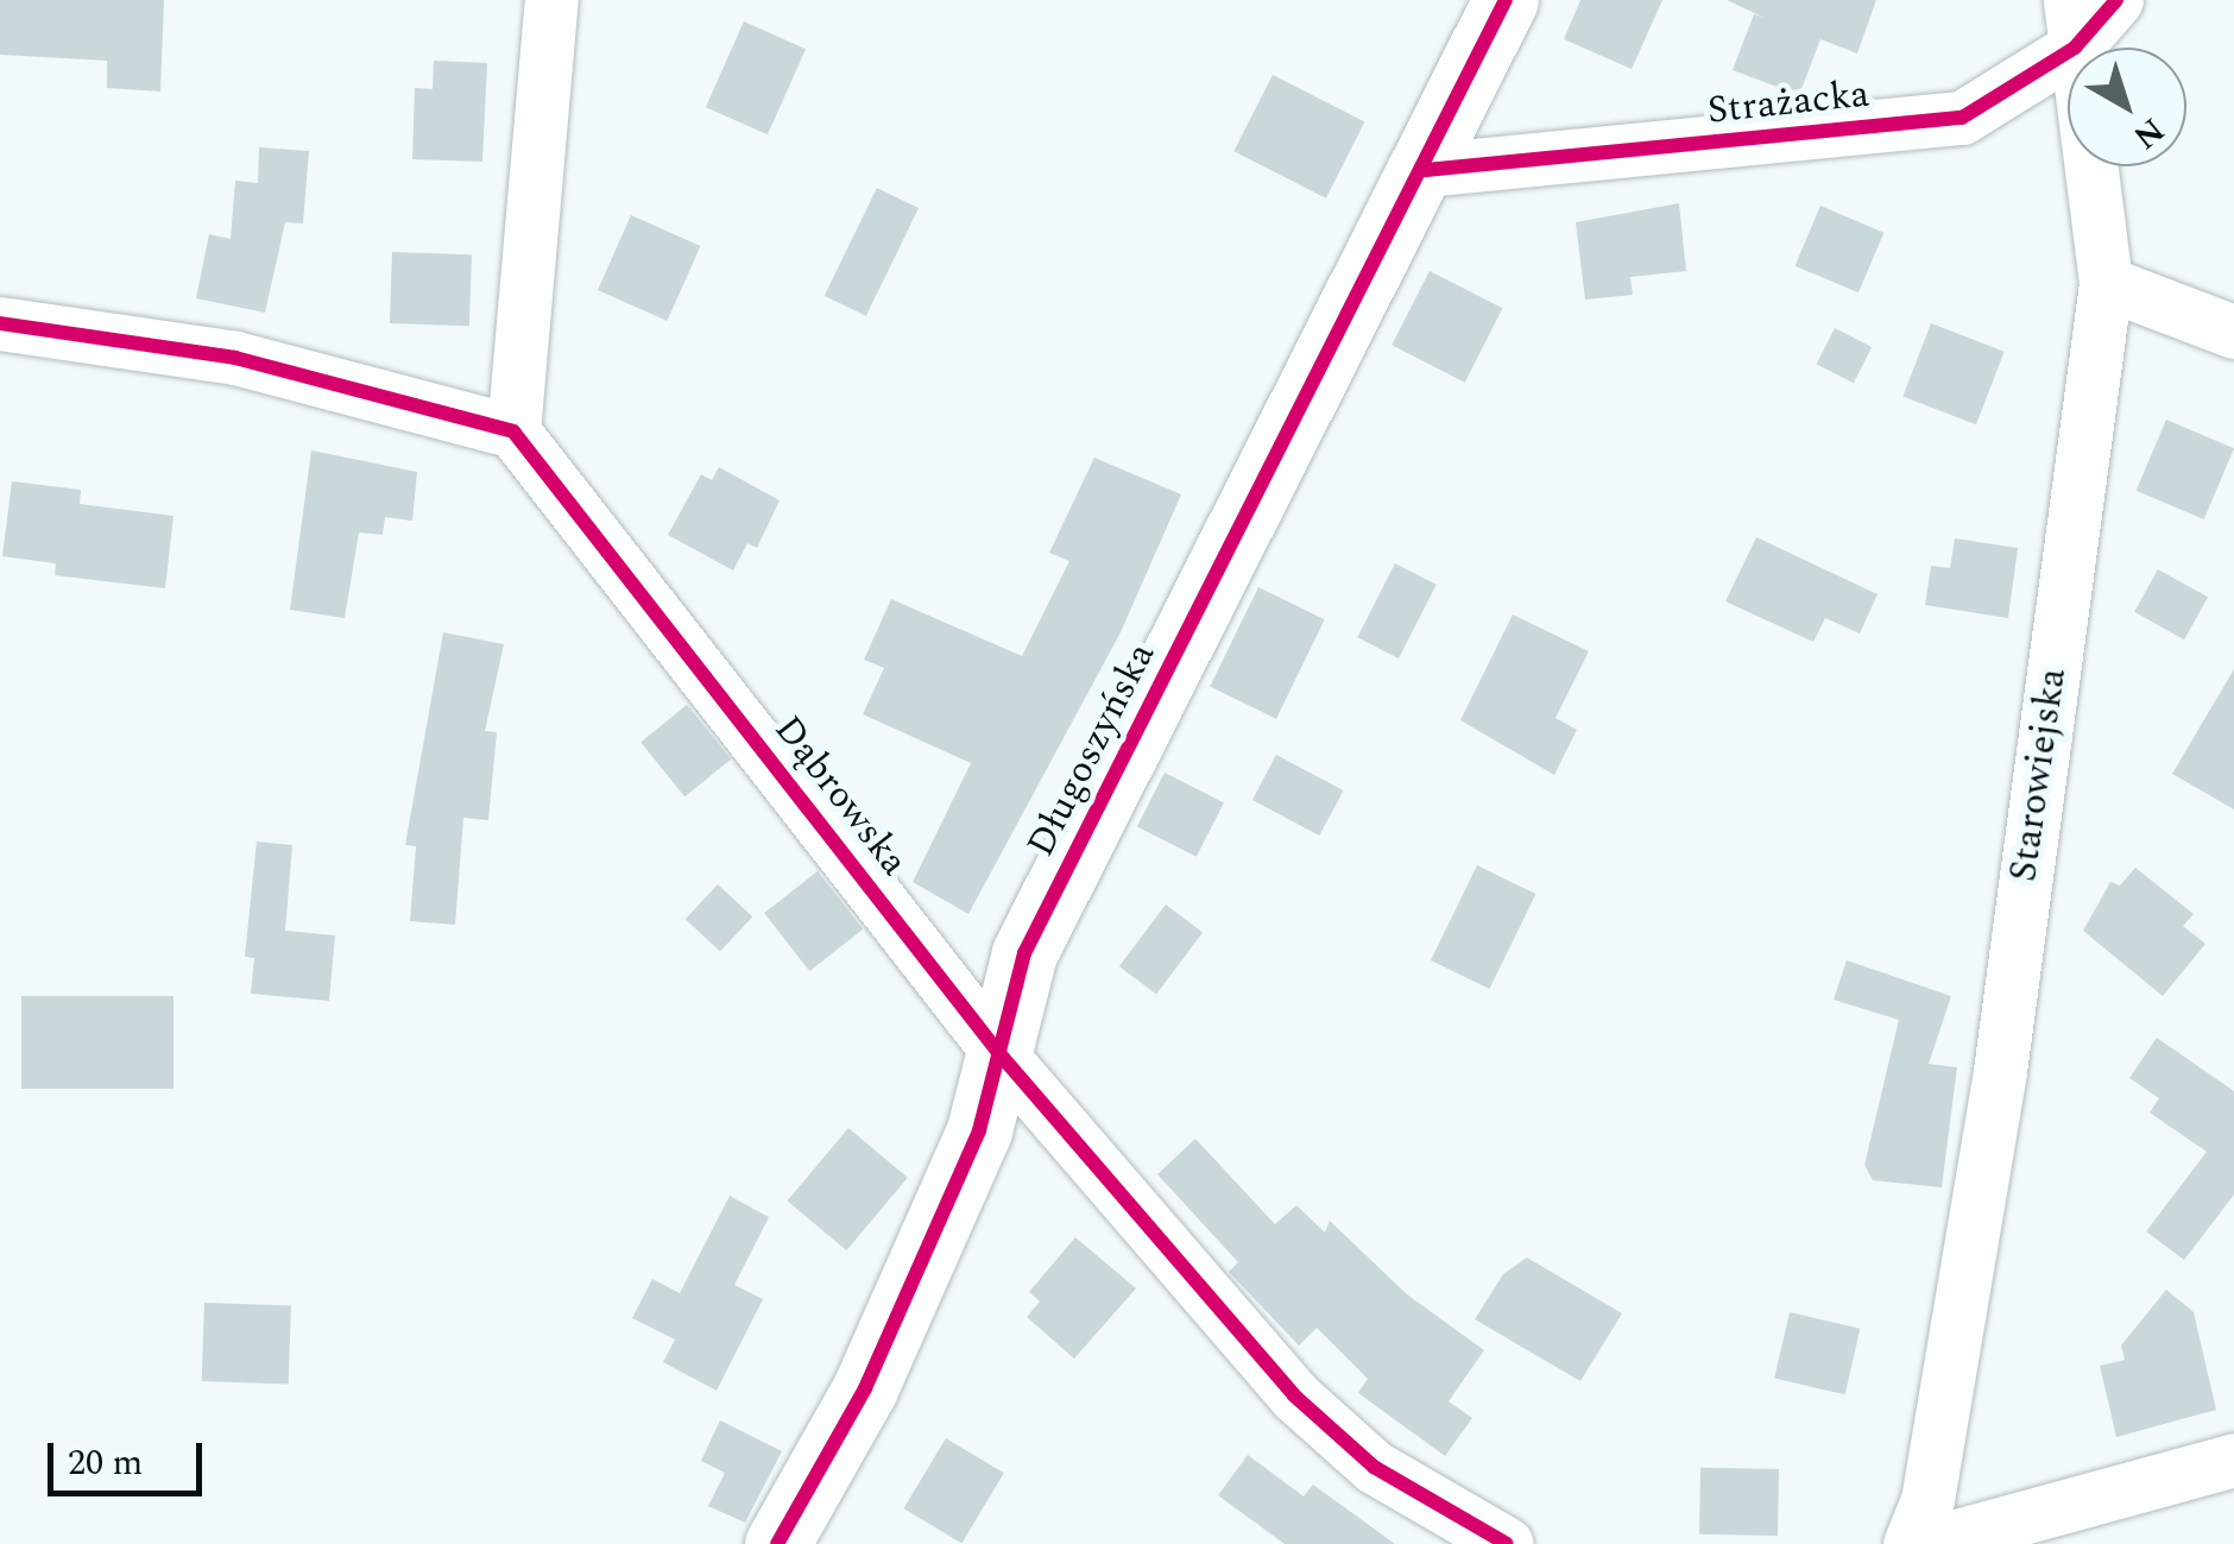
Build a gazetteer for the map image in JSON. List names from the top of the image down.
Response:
{
  "streets": {
    "street": [
      "Strażacka",
      "Długoszyńska",
      "Starowiejska",
      "Dąbrowska"
    ]
  },
  "crossings": [
    ["Strażacka", "Długoszyńska"],
    ["Strażacka", "Starowiejska"],
    ["Długoszyńska", "Dąbrowska"]
  ],
  "scale_bar": "20 m",
  "north": "bottom right"
}
